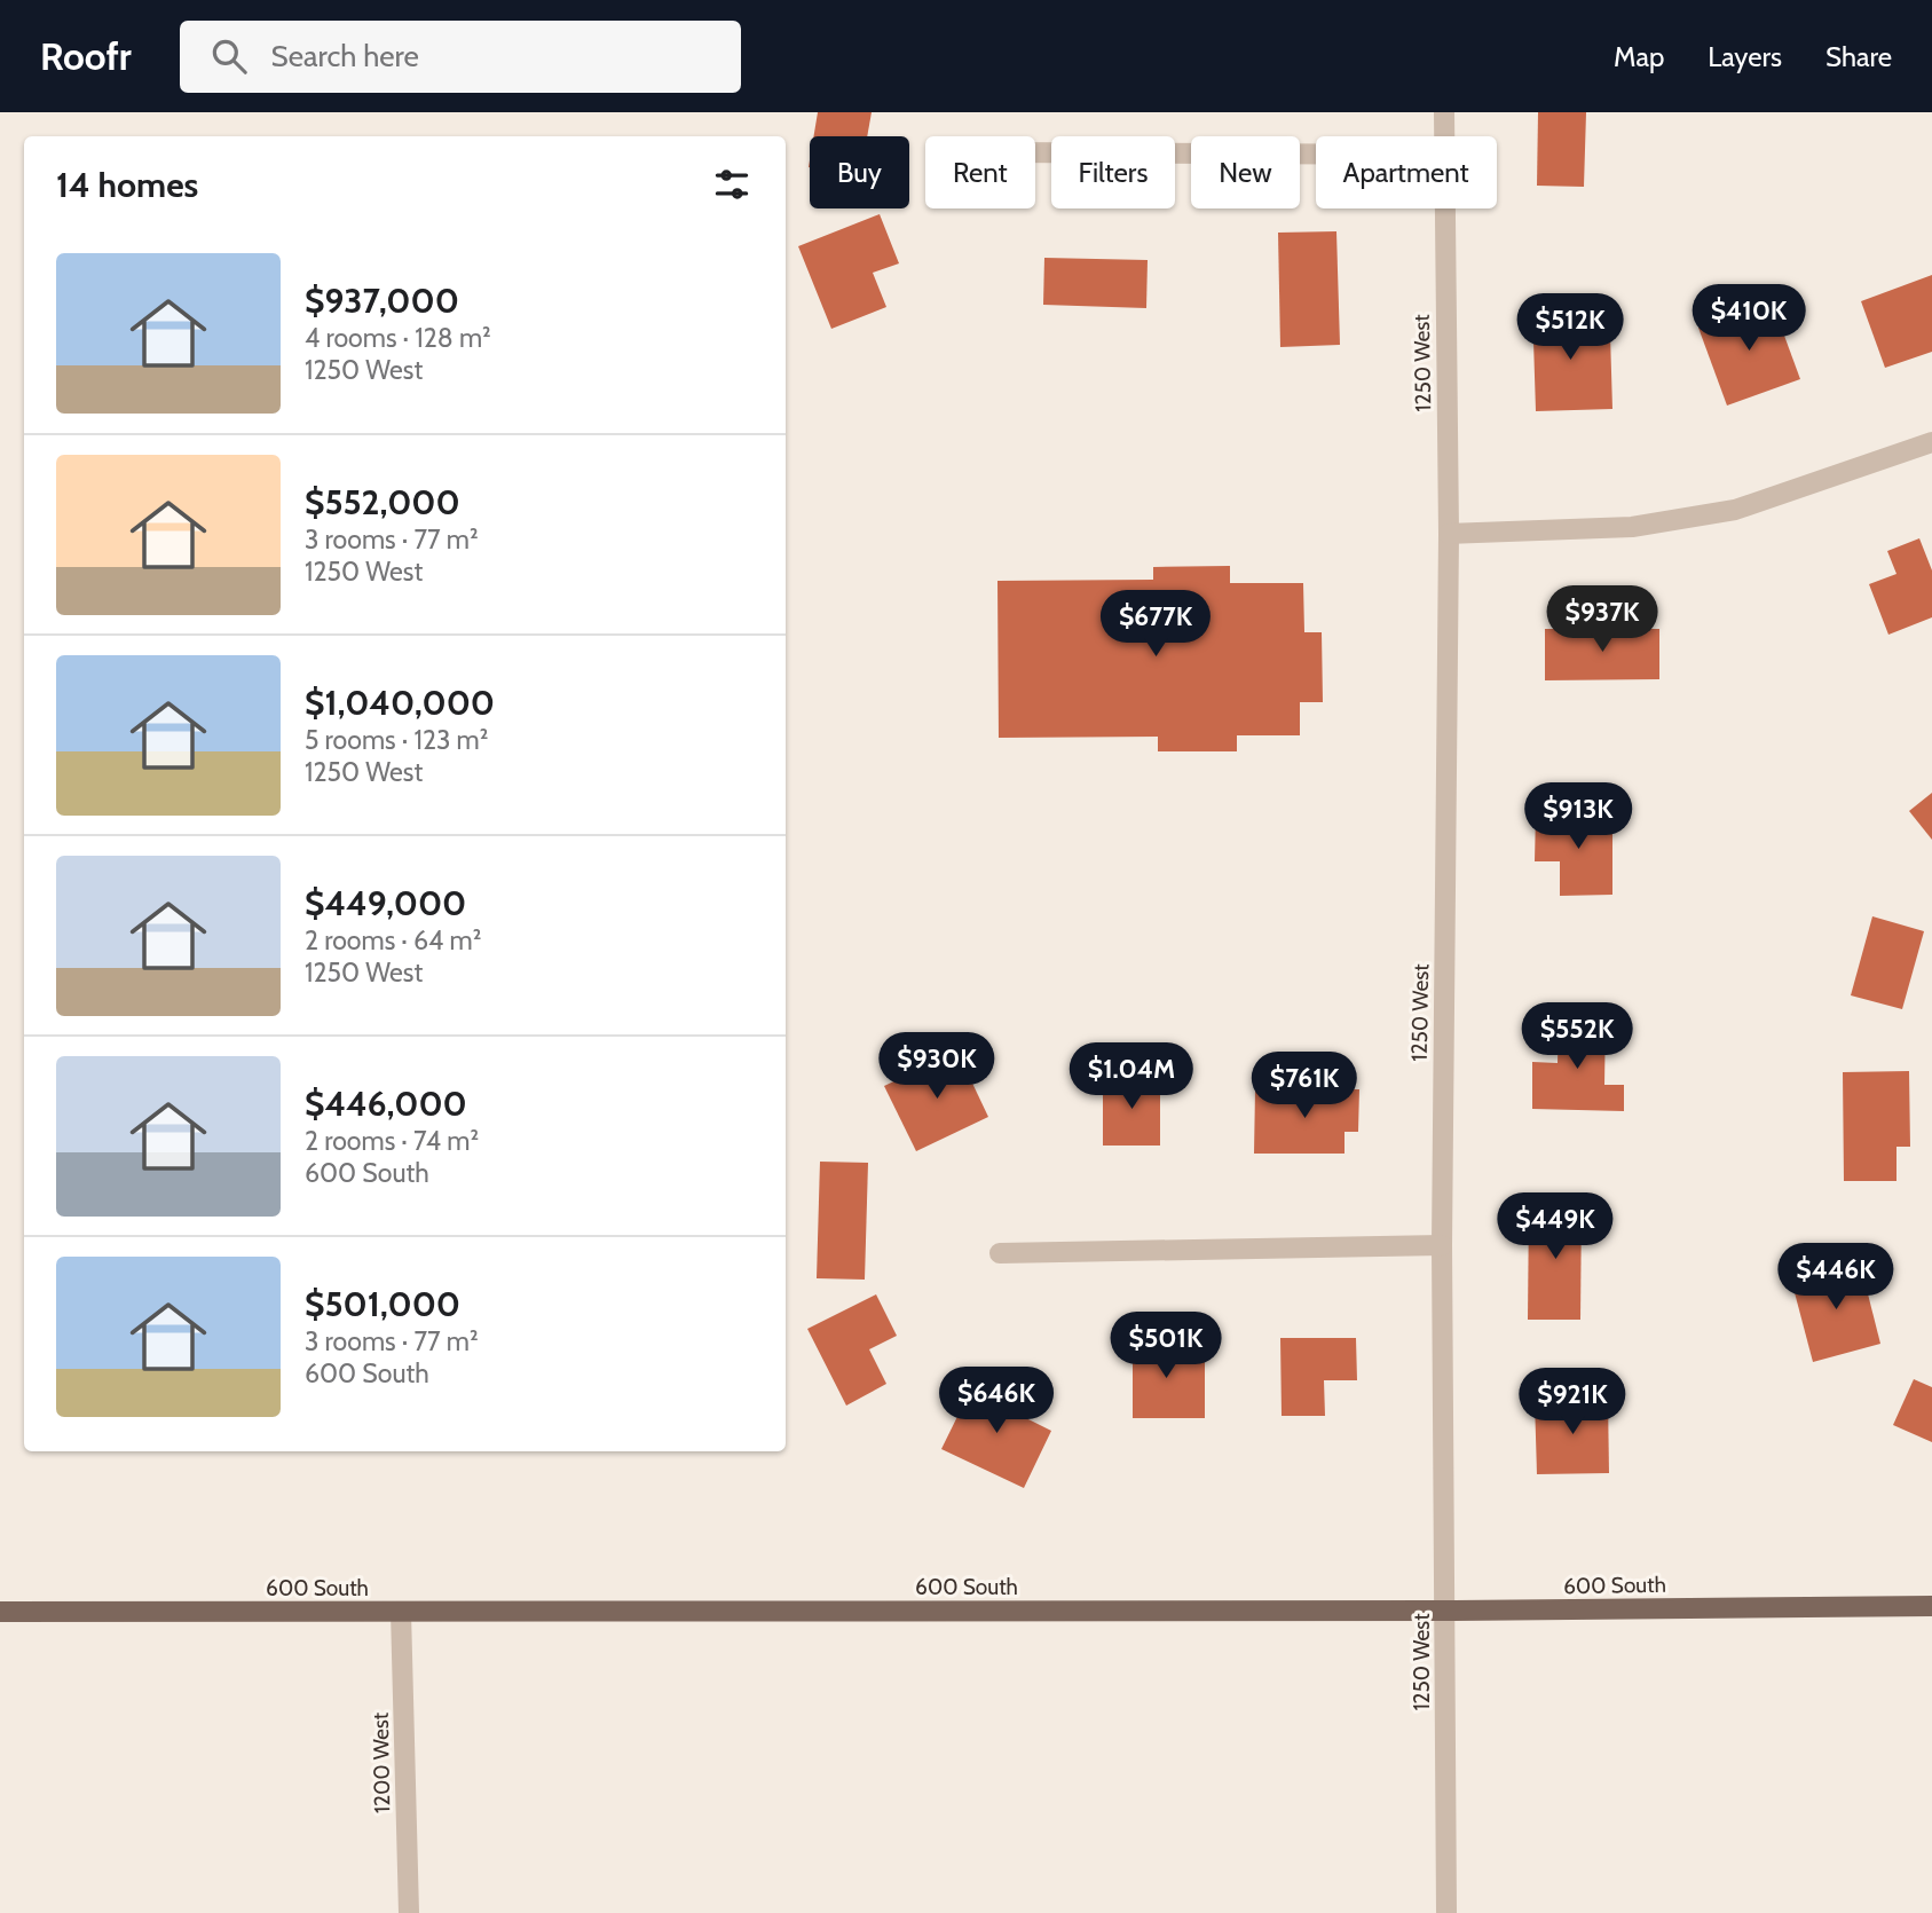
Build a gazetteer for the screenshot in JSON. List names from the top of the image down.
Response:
{
  "streets": {
    "main road": ["600 South"],
    "street": ["1250 West", "1200 West"]
  },
  "crossings": [
    ["1250 West", "600 South"],
    ["600 South", "1200 West"]
  ],
  "page": {
    "header": "Roofr",
    "search": "Search here",
    "nav": ["Map", "Layers", "Share"],
    "chip": [
      "Buy",
      "Rent",
      "Filters",
      "New",
      "Apartment"
    ],
    "heading": "14 homes",
    "list": [
      {
        "name": "$937,000",
        "note": "4 rooms · 128 m² · 1250 West"
      },
      {
        "name": "$552,000",
        "note": "3 rooms · 77 m² · 1250 West"
      },
      {
        "name": "$1,040,000",
        "note": "5 rooms · 123 m² · 1250 West"
      },
      {
        "name": "$449,000",
        "note": "2 rooms · 64 m² · 1250 West"
      },
      {
        "name": "$446,000",
        "note": "2 rooms · 74 m² · 600 South"
      },
      {
        "name": "$501,000",
        "note": "3 rooms · 77 m² · 600 South"
      }
    ],
    "price": [
      "$410K",
      "$512K",
      "$937K",
      "$677K",
      "$913K",
      "$552K",
      "$930K",
      "$1.04M",
      "$761K",
      "$449K",
      "$446K",
      "$501K",
      "$646K",
      "$921K"
    ]
  }
}
